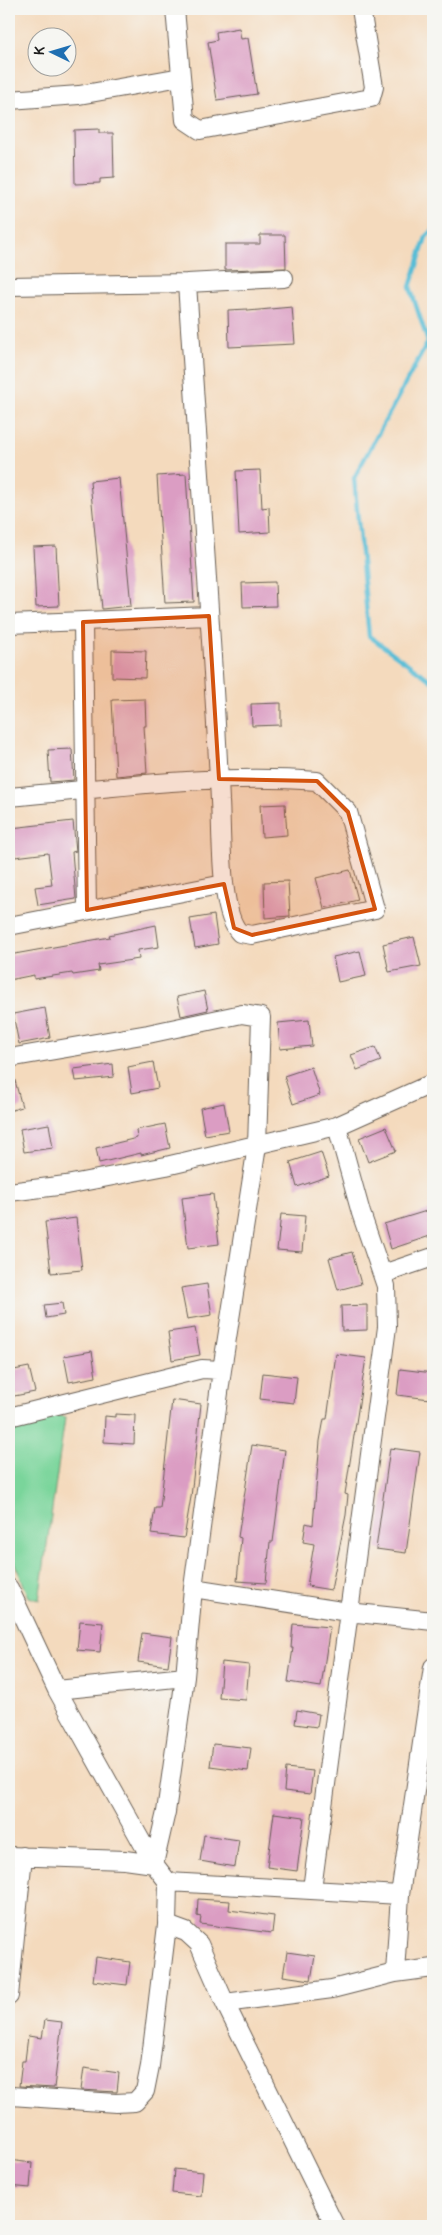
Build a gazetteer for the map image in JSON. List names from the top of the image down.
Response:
{
  "north": "left"
}
